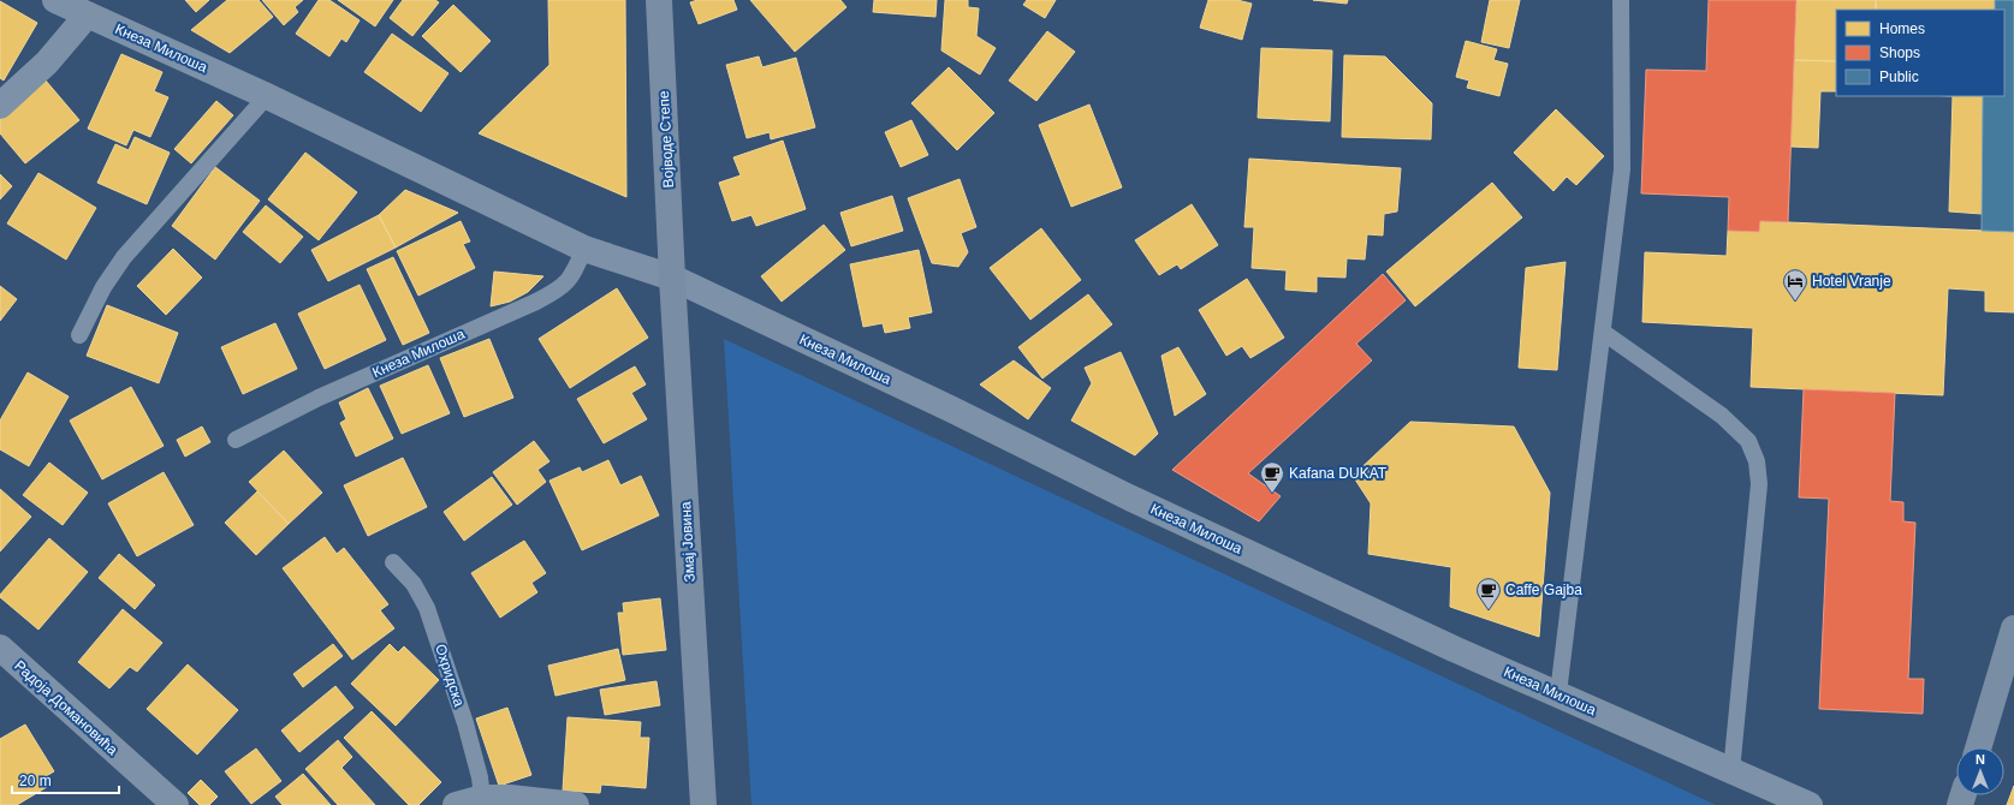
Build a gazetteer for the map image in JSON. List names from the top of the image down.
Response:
{
  "streets": {
    "street": [
      "Кнеза Милоша",
      "Војводе Степе",
      "Змај Јовина",
      "Радоја Домановића"
    ],
    "lane": ["Охридска"]
  },
  "crossings": [
    ["Кнеза Милоша", "Војводе Степе"],
    ["Кнеза Милоша", "Змај Јовина"],
    ["Војводе Степе", "Змај Јовина"]
  ],
  "places": {
    "hotel": ["Hotel Vranje"],
    "cafe": ["Kafana DUKAT", "Caffe Gajba"]
  },
  "legend": ["Homes", "Shops", "Public"],
  "scale_bar": "20 m",
  "north": "top"
}
